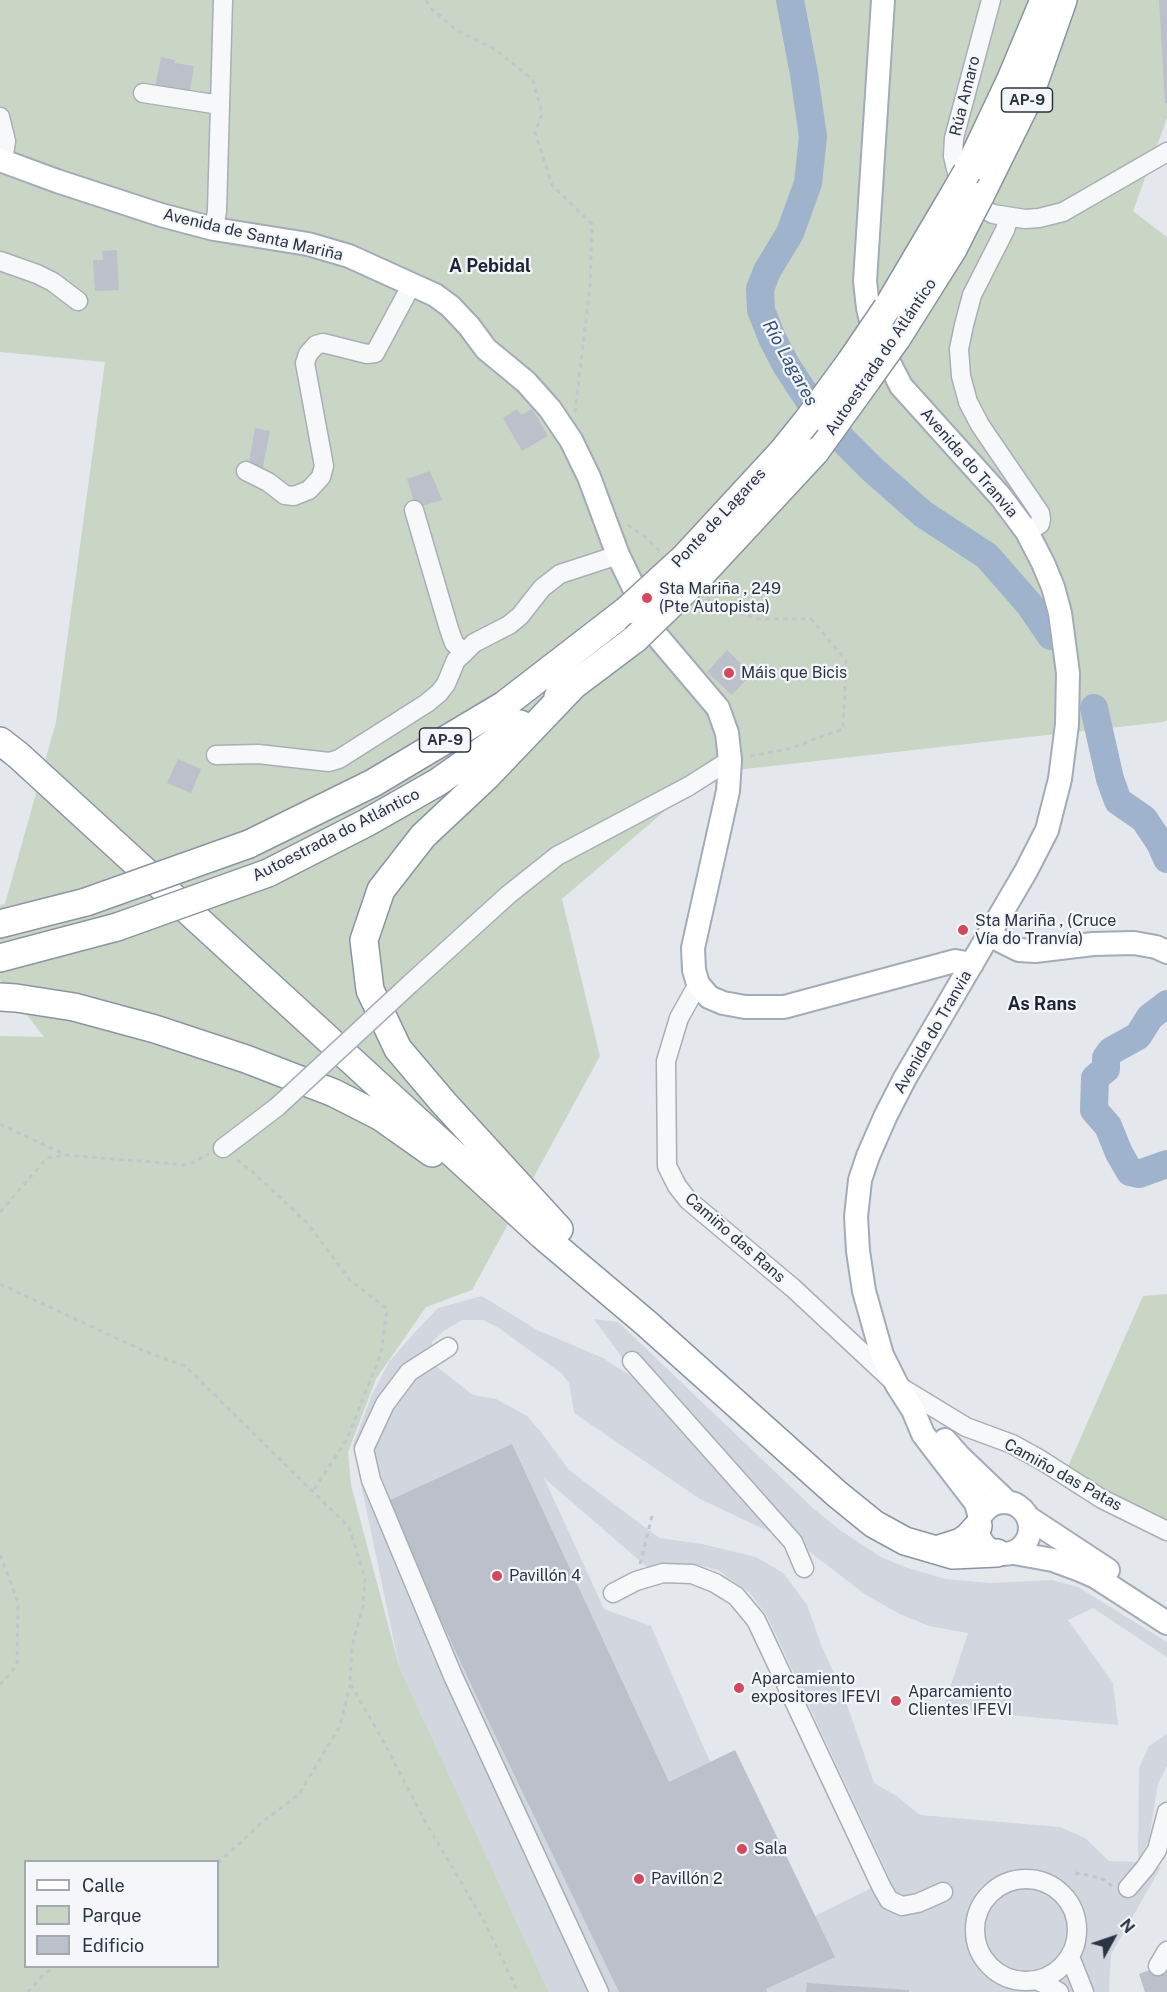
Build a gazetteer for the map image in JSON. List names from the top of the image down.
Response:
{
  "streets": {
    "highway": ["AP-9", "Autoestrada do Atlántico", "Ponte de Lagares"],
    "main road": ["Avenida de Santa Mariña", "Avenida do Tranvia"],
    "street": ["Rúa Amaro", "Camiño das Rans", "Camiño das Patas"]
  },
  "crossings": [
    ["Rúa Amaro", "Autoestrada do Atlántico"],
    ["Avenida de Santa Mariña", "Camiño das Rans"],
    ["Autoestrada do Atlántico", "Ponte de Lagares"],
    ["Avenida do Tranvia", "Camiño das Rans"],
    ["Avenida do Tranvia", "Camiño das Patas"],
    ["Camiño das Rans", "Camiño das Patas"]
  ],
  "districts": ["A Pebidal", "As Rans"],
  "water": ["Río Lagares"],
  "places": [
    "Sta Mariña , 249 (Pte Autopista)",
    "Máis que Bicis",
    "Sta Mariña , (Cruce Vía do Tranvía)",
    "Pavillón 4",
    "Aparcamiento expositores IFEVI",
    "Aparcamiento Clientes IFEVI",
    "Sala",
    "Pavillón 2"
  ],
  "legend": ["Calle", "Parque", "Edificio"],
  "north": "top right"
}
